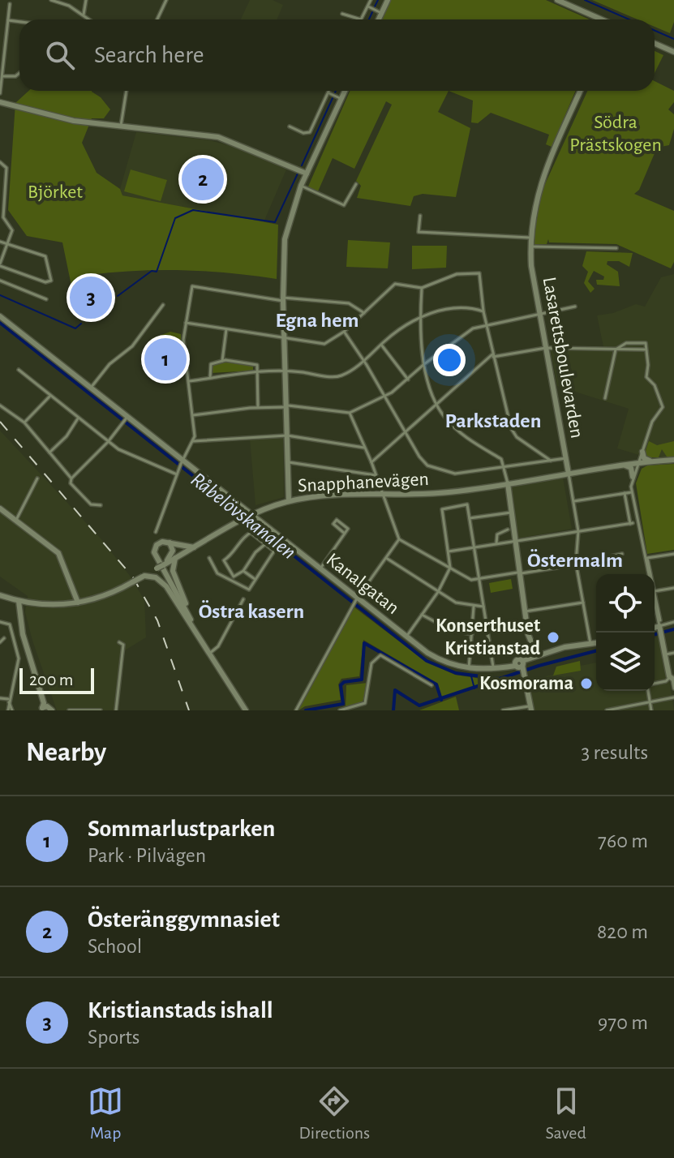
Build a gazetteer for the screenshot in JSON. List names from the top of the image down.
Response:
{
  "streets": {
    "street": ["Lasarettsboulevarden", "Snapphanevägen", "Kanalgatan"]
  },
  "crossings": [
    ["Lasarettsboulevarden", "Snapphanevägen"],
    ["Lasarettsboulevarden", "Kanalgatan"],
    ["Snapphanevägen", "Kanalgatan"]
  ],
  "districts": [
    "Egna hem",
    "Parkstaden",
    "Östermalm",
    "Östra kasern"
  ],
  "water": ["Råbelövskanalen"],
  "parks": ["Södra Prästskogen", "Björket"],
  "places": ["Konserthuset Kristianstad", "Kosmorama"],
  "scale_bar": "200 m",
  "page": {
    "search": "Search here",
    "pins": ["2", "3", "1"],
    "scale": "200 m",
    "heading": ["Nearby", "3 results"],
    "list": [
      {
        "mark": "1",
        "name": "Sommarlustparken",
        "note": "Park · Pilvägen",
        "value": "760 m"
      },
      {
        "mark": "2",
        "name": "Österänggymnasiet",
        "note": "School",
        "value": "820 m"
      },
      {
        "mark": "3",
        "name": "Kristianstads ishall",
        "note": "Sports",
        "value": "970 m"
      }
    ],
    "nav": ["Map", "Directions", "Saved"]
  }
}
